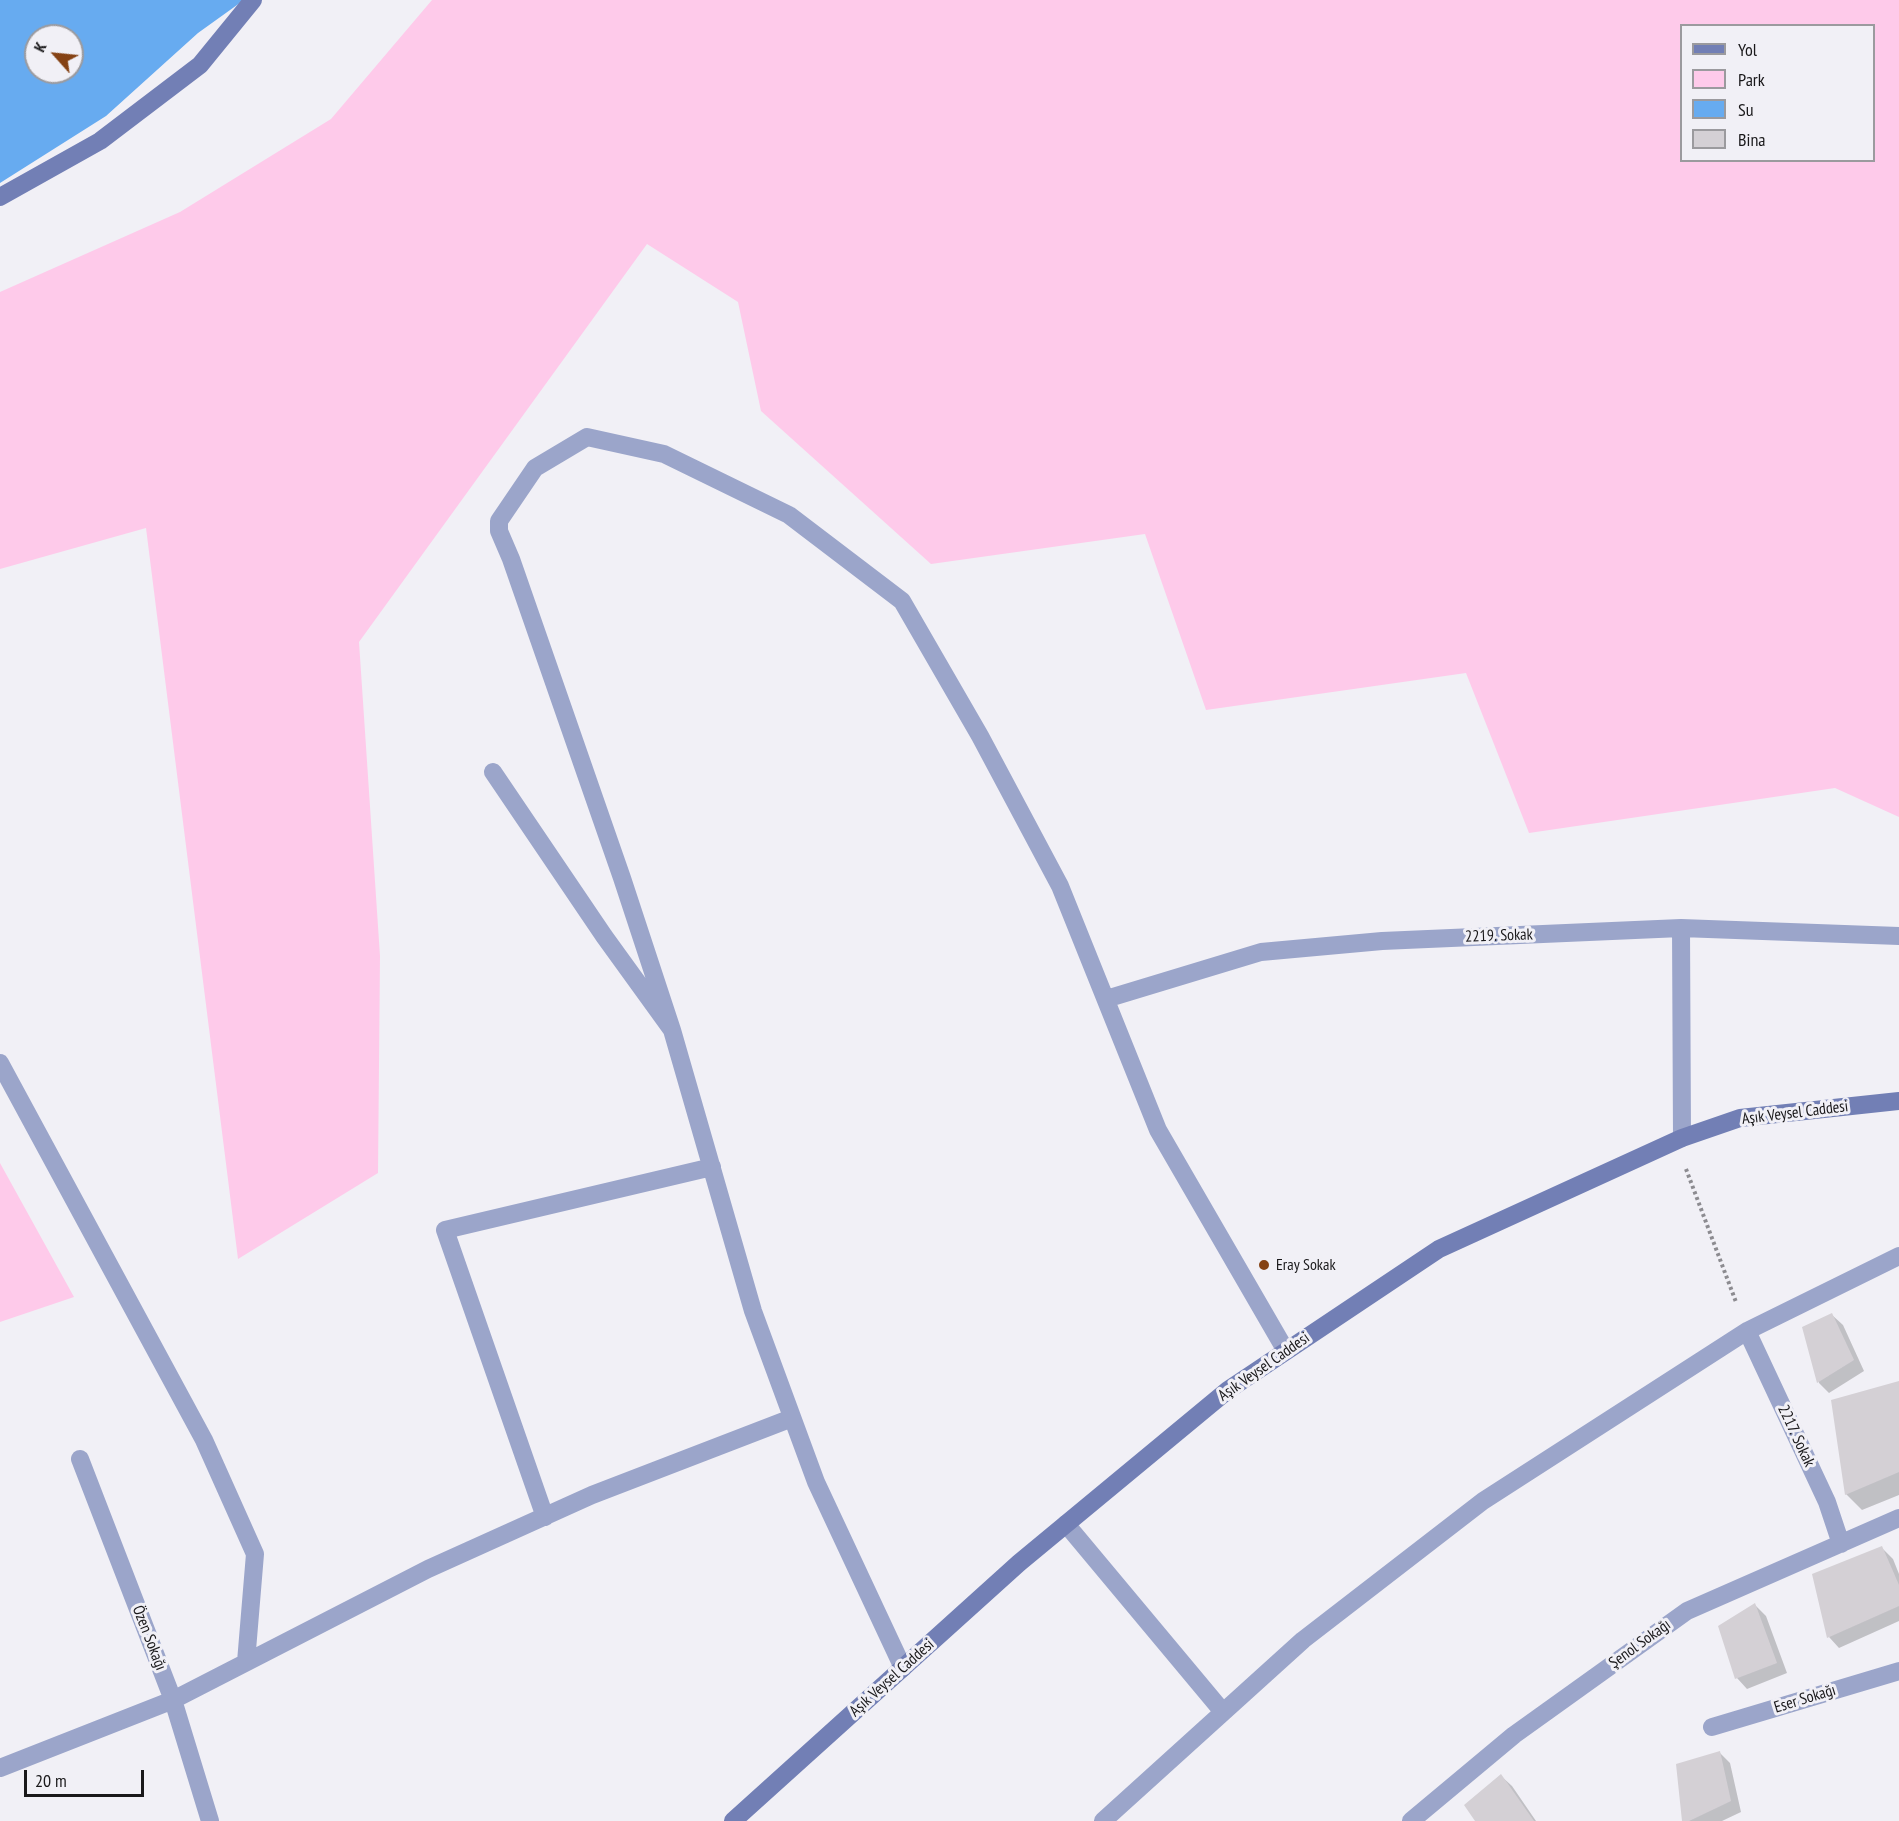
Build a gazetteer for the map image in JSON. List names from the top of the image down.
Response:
{
  "streets": {
    "street": [
      "2219. Sokak",
      "Aşık Veysel Caddesi",
      "2217. Sokak",
      "Özen Sokağı",
      "Şenol Sokağı",
      "Eser Sokağı"
    ]
  },
  "crossings": [
    ["2217. Sokak", "Şenol Sokağı"]
  ],
  "places": ["Eray Sokak"],
  "legend": [
    "Yol",
    "Park",
    "Su",
    "Bina"
  ],
  "scale_bar": "20 m",
  "north": "top left"
}
